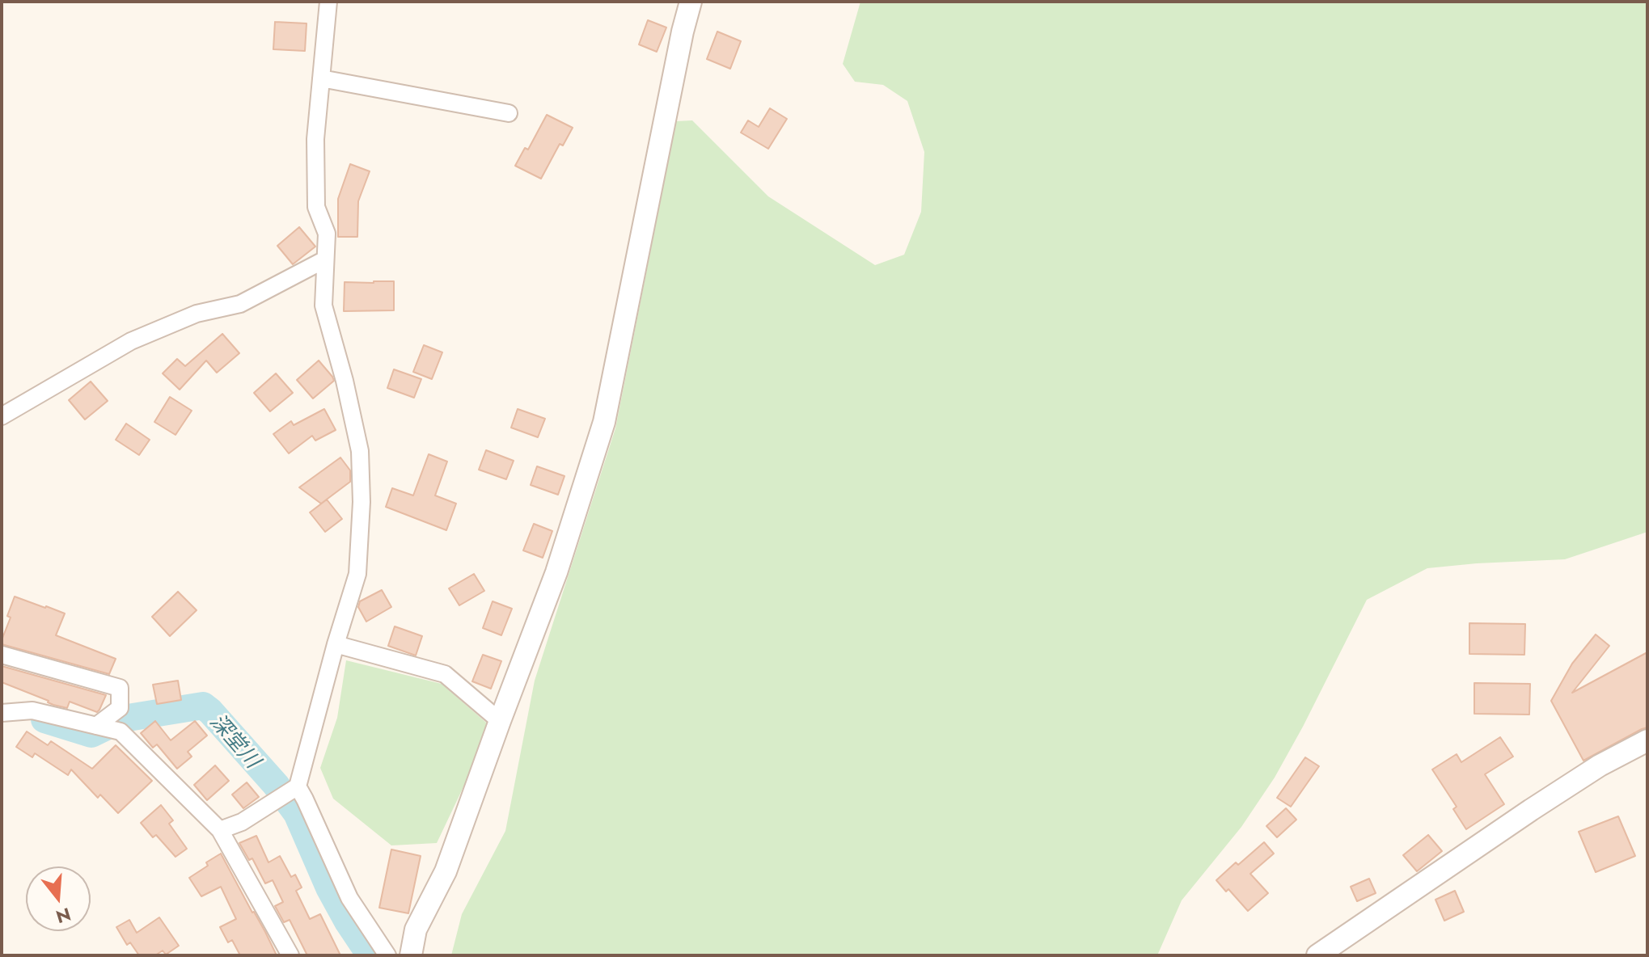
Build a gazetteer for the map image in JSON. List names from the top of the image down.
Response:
{
  "water": ["深堂川"],
  "north": "bottom"
}
